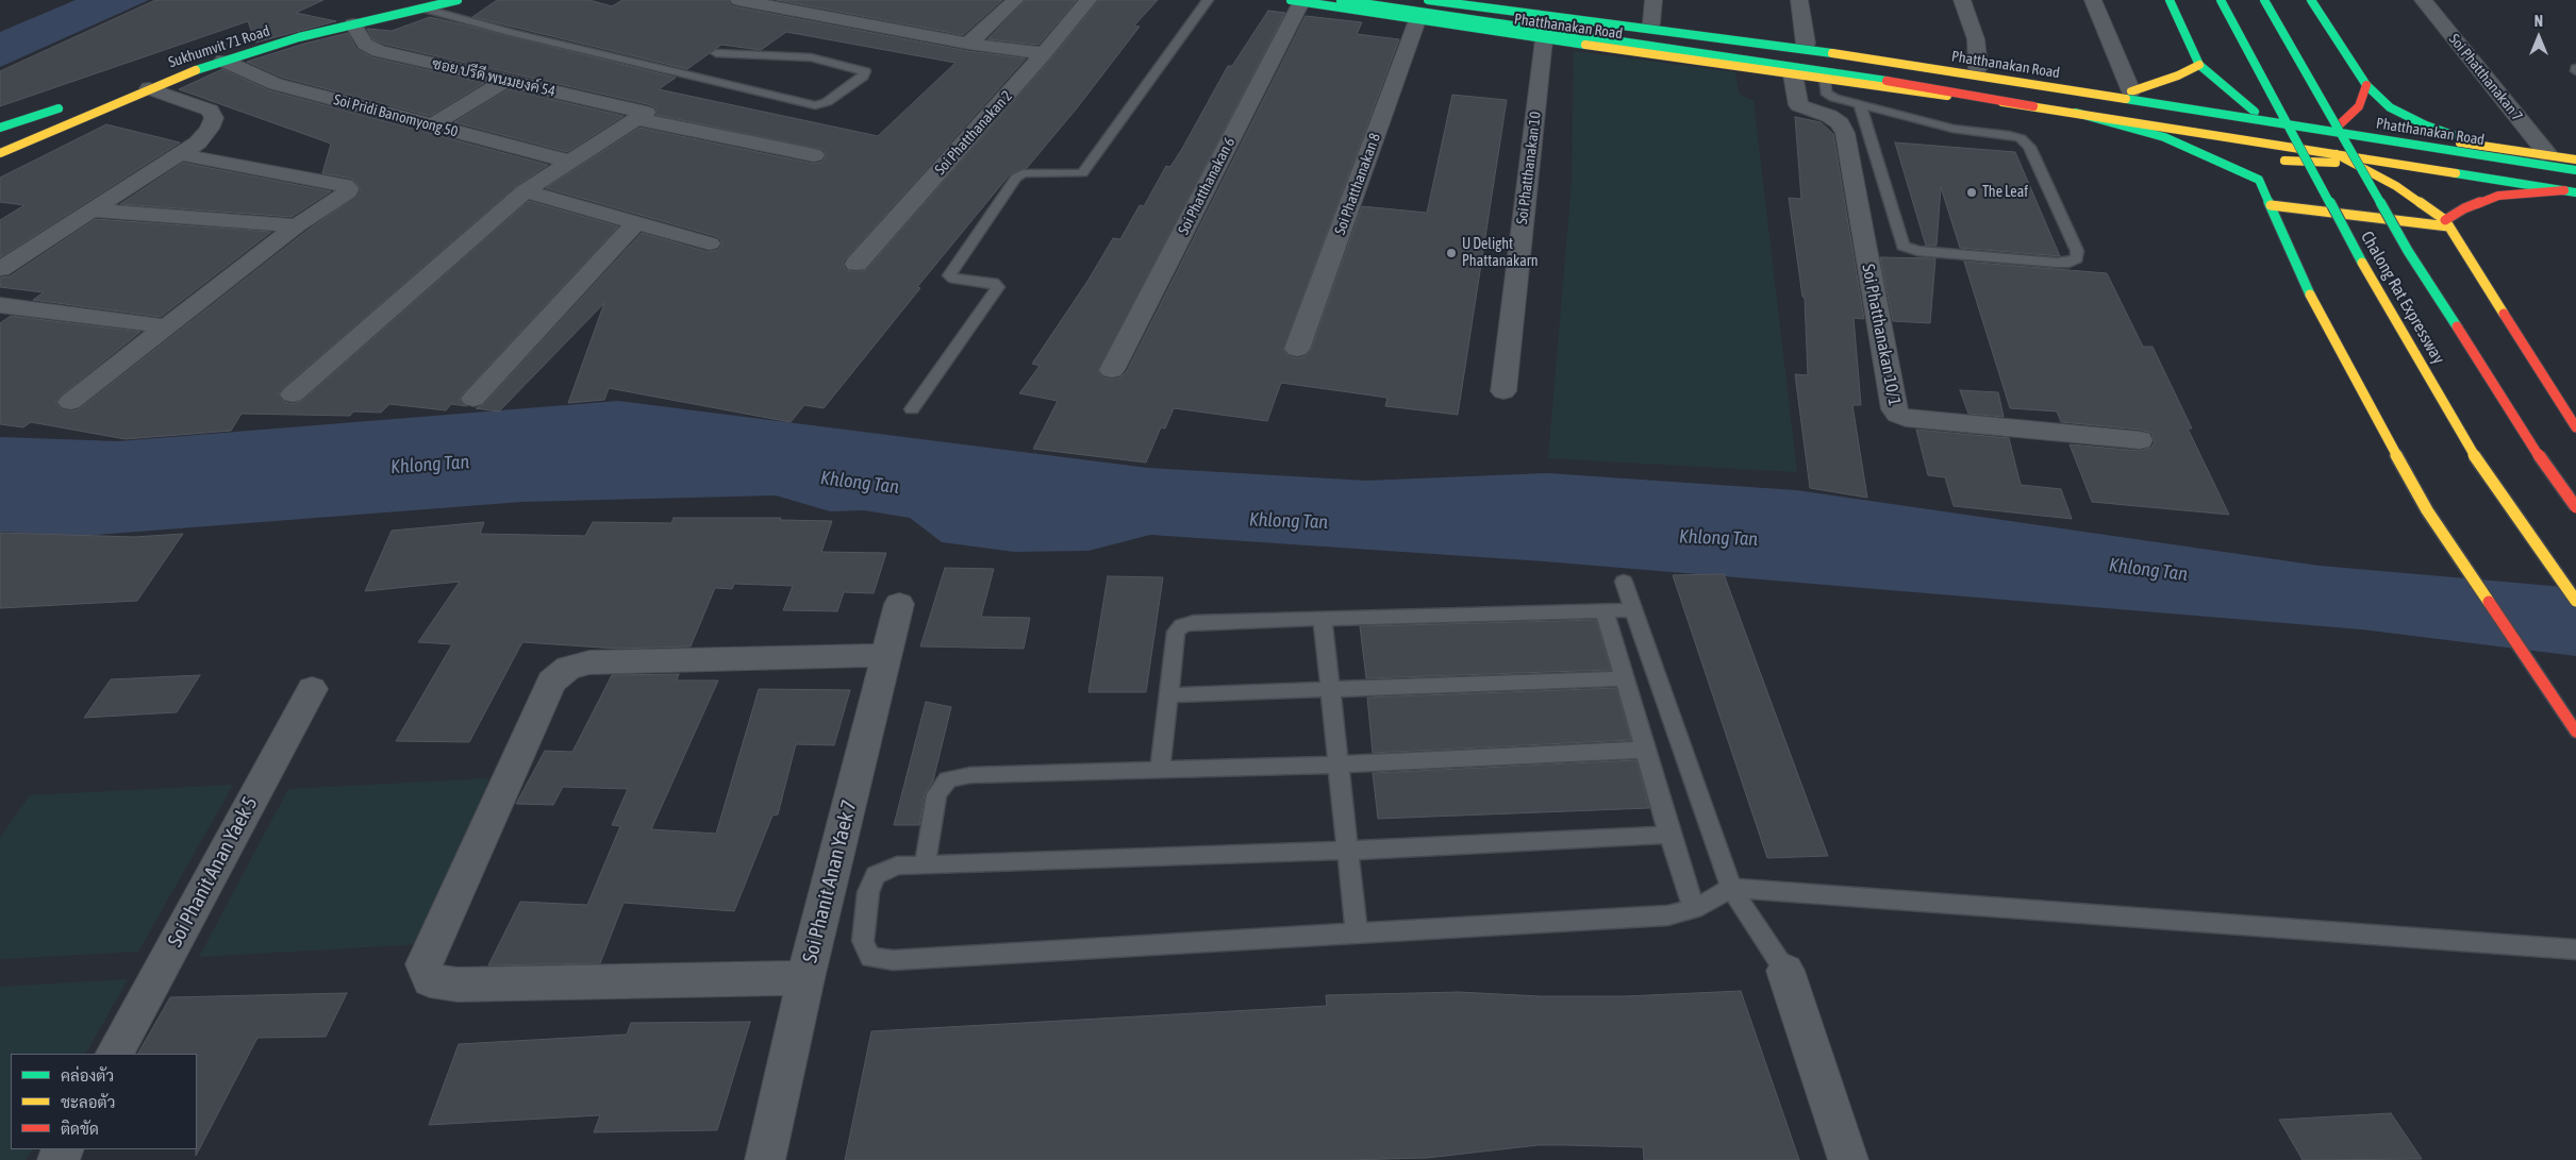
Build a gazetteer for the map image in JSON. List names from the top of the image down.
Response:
{
  "streets": {
    "main road": ["Phatthanakan Road", "Sukhumvit 71 Road", "Chalong Rat Expressway"],
    "street": [
      "ซอย ปรีดี พนมยงค์ 54",
      "Soi Phatthanakan 7",
      "Soi Pridi Banomyong 50",
      "Soi Phatthanakan 2",
      "Soi Phatthanakan 10",
      "Soi Phatthanakan 8",
      "Soi Phatthanakan 6",
      "Soi Phatthanakan 10/1",
      "Soi Phanit Anan Yaek 5",
      "Soi Phanit Anan Yaek 7"
    ]
  },
  "crossings": [
    ["Phatthanakan Road", "Soi Phatthanakan 7"],
    ["Phatthanakan Road", "Soi Phatthanakan 10"],
    ["Phatthanakan Road", "Soi Phatthanakan 8"],
    ["Phatthanakan Road", "Soi Phatthanakan 6"],
    ["Phatthanakan Road", "Soi Phatthanakan 10/1"],
    ["Sukhumvit 71 Road", "ซอย ปรีดี พนมยงค์ 54"],
    ["Sukhumvit 71 Road", "Soi Pridi Banomyong 50"]
  ],
  "water": ["Khlong Tan"],
  "places": ["The Leaf", "U Delight Phattanakarn"],
  "legend": ["คล่องตัว", "ชะลอตัว", "ติดขัด"],
  "north": "top"
}
